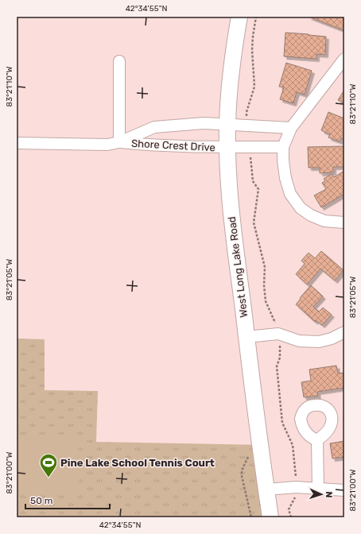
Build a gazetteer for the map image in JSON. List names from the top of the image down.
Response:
{
  "streets": {
    "main road": ["West Long Lake Road"],
    "street": ["Shore Crest Drive"]
  },
  "crossings": [
    ["Shore Crest Drive", "West Long Lake Road"]
  ],
  "places": {
    "sports": ["Pine Lake School Tennis Court"]
  },
  "scale_bar": "50 m",
  "north": "right",
  "coordinates": [
    "42°34'55\"N",
    "83°21'10\"W",
    "83°21'05\"W",
    "83°21'00\"W"
  ]
}
